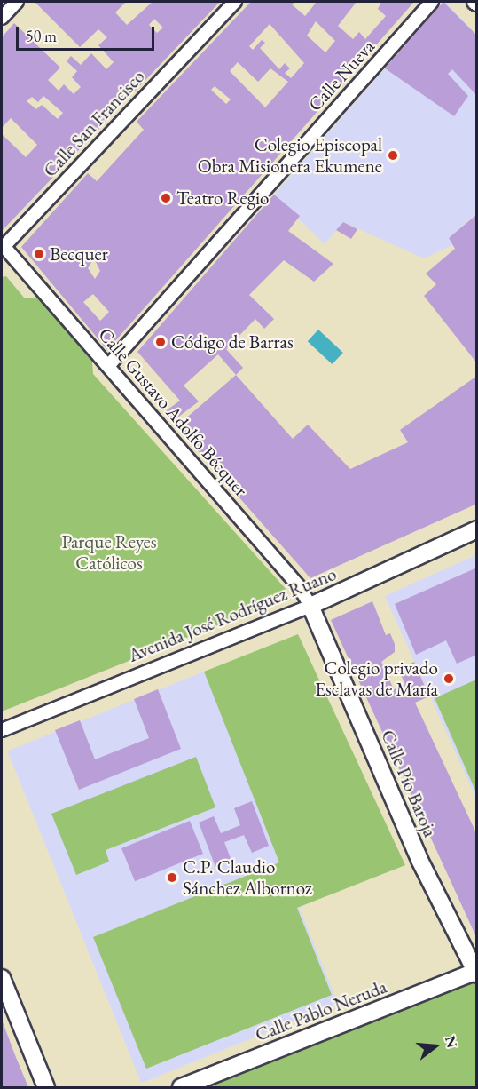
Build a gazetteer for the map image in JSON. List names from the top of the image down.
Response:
{
  "streets": {
    "street": [
      "Calle Nueva",
      "Calle San Francisco",
      "Calle Gustavo Adolfo Bécquer",
      "Avenida José Rodríguez Ruano",
      "Calle Pío Baroja",
      "Calle Pablo Neruda"
    ]
  },
  "crossings": [
    ["Calle Nueva", "Calle Gustavo Adolfo Bécquer"],
    ["Calle San Francisco", "Calle Gustavo Adolfo Bécquer"],
    ["Calle Gustavo Adolfo Bécquer", "Avenida José Rodríguez Ruano"],
    ["Calle Gustavo Adolfo Bécquer", "Calle Pío Baroja"],
    ["Avenida José Rodríguez Ruano", "Calle Pío Baroja"],
    ["Calle Pío Baroja", "Calle Pablo Neruda"]
  ],
  "parks": ["Parque Reyes Católicos"],
  "places": [
    "Colegio Episcopal Obra Misionera Ekumene",
    "Teatro Regio",
    "Becquer",
    "Código de Barras",
    "Colegio privado Esclavas de María",
    "C.P. Claudio Sánchez Albornoz"
  ],
  "scale_bar": "50 m",
  "north": "right"
}
